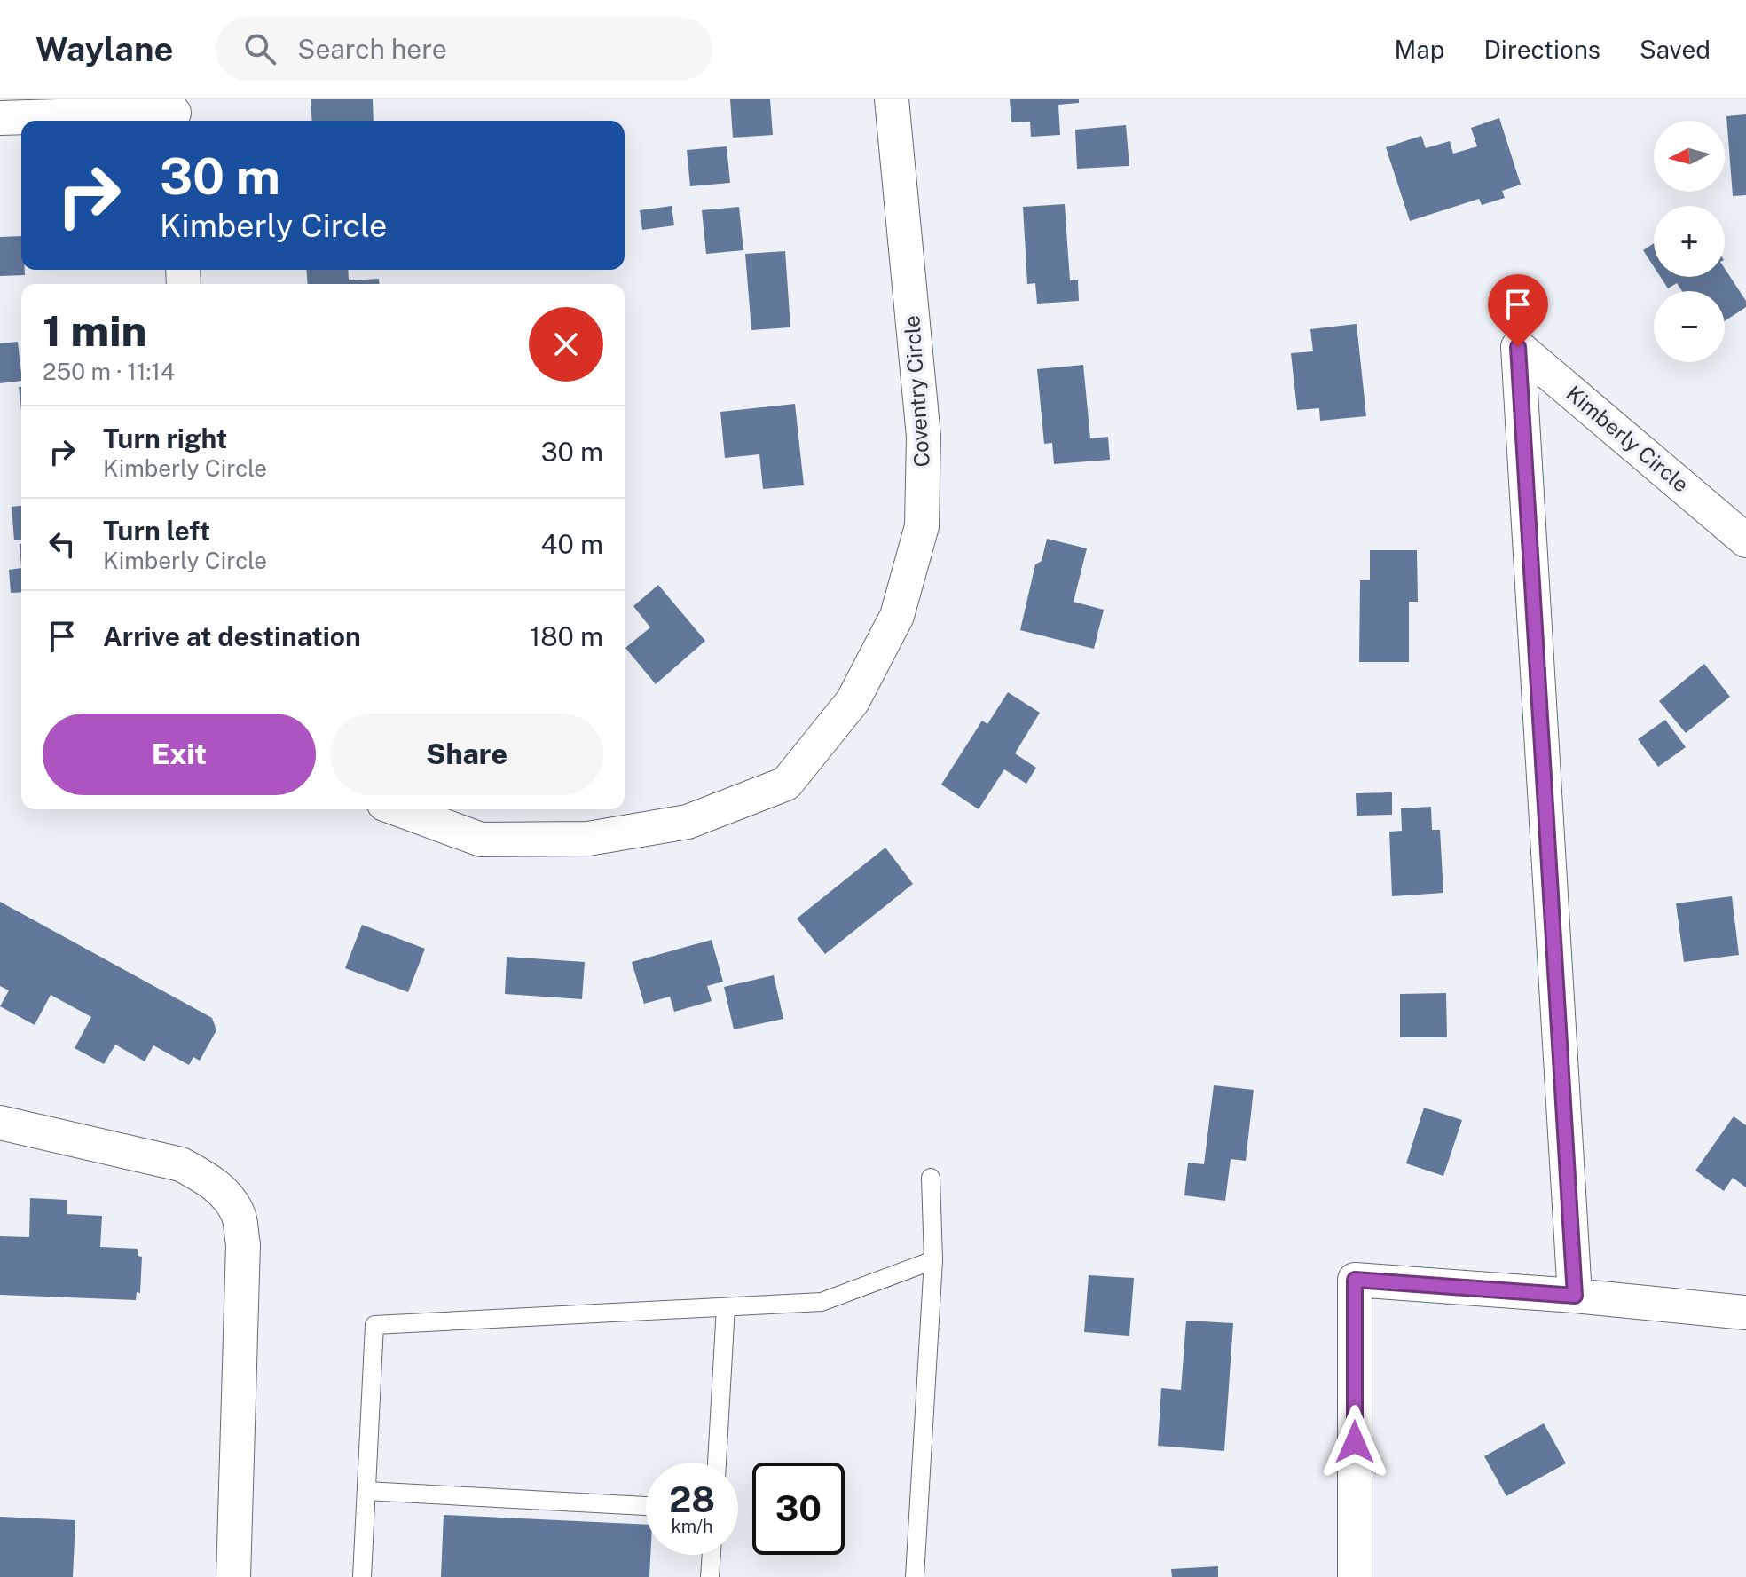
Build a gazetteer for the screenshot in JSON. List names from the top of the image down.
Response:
{
  "streets": {
    "street": ["Coventry Circle", "Kimberly Circle"]
  },
  "north": "left",
  "page": {
    "header": "Waylane",
    "search": "Search here",
    "nav": ["Map", "Directions", "Saved"],
    "map_buttons": ["+", "−"],
    "turn": ["30 m", "Kimberly Circle"],
    "heading": ["1 min", "250 m · 11:14"],
    "list": [
      {
        "name": "Turn right",
        "note": "Kimberly Circle",
        "value": "30 m"
      },
      {
        "name": "Turn left",
        "note": "Kimberly Circle",
        "value": "40 m"
      },
      {
        "name": "Arrive at destination",
        "value": "180 m"
      }
    ],
    "buttons": ["Exit", "Share"],
    "speed": "28 km/h",
    "limit": "30"
  }
}
